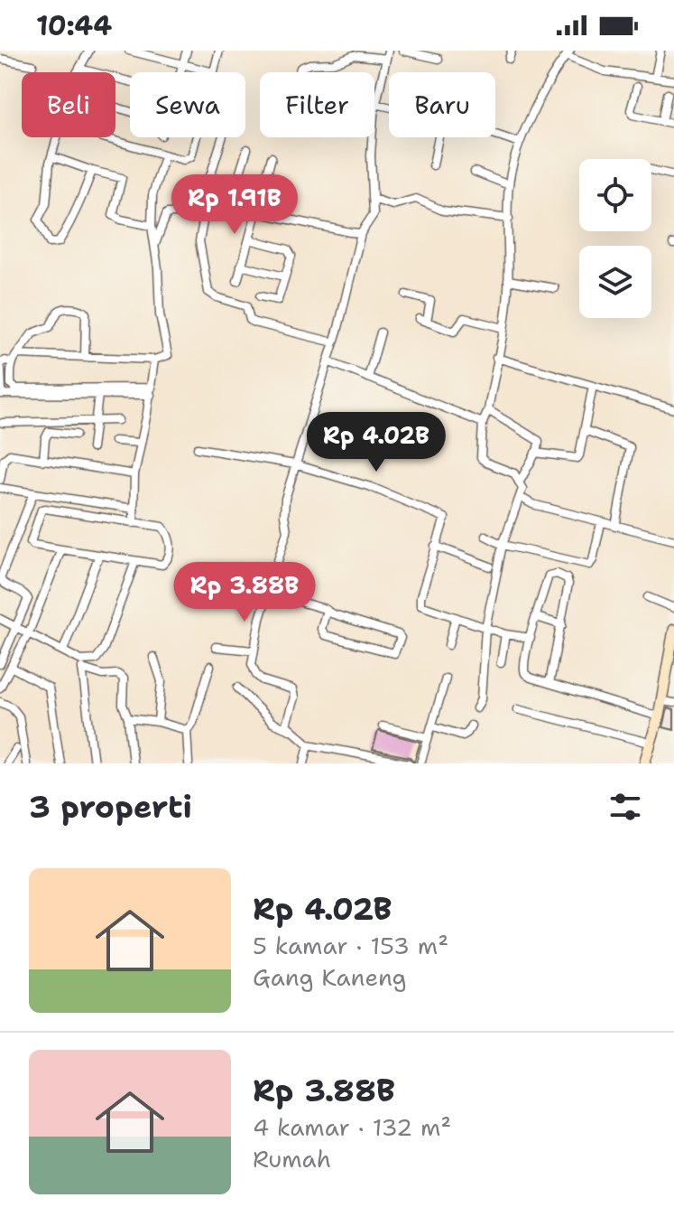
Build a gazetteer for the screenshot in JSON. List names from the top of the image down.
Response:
{
  "page": {
    "status": "10:44",
    "chip": [
      "Beli",
      "Sewa",
      "Filter",
      "Baru"
    ],
    "price": ["Rp 1.91B", "Rp 4.02B", "Rp 3.88B"],
    "heading": "3 properti",
    "list": [
      {
        "name": "Rp 4.02B",
        "note": "5 kamar · 153 m² · Gang Kaneng"
      },
      {
        "name": "Rp 3.88B",
        "note": "4 kamar · 132 m² · Rumah"
      }
    ]
  }
}
